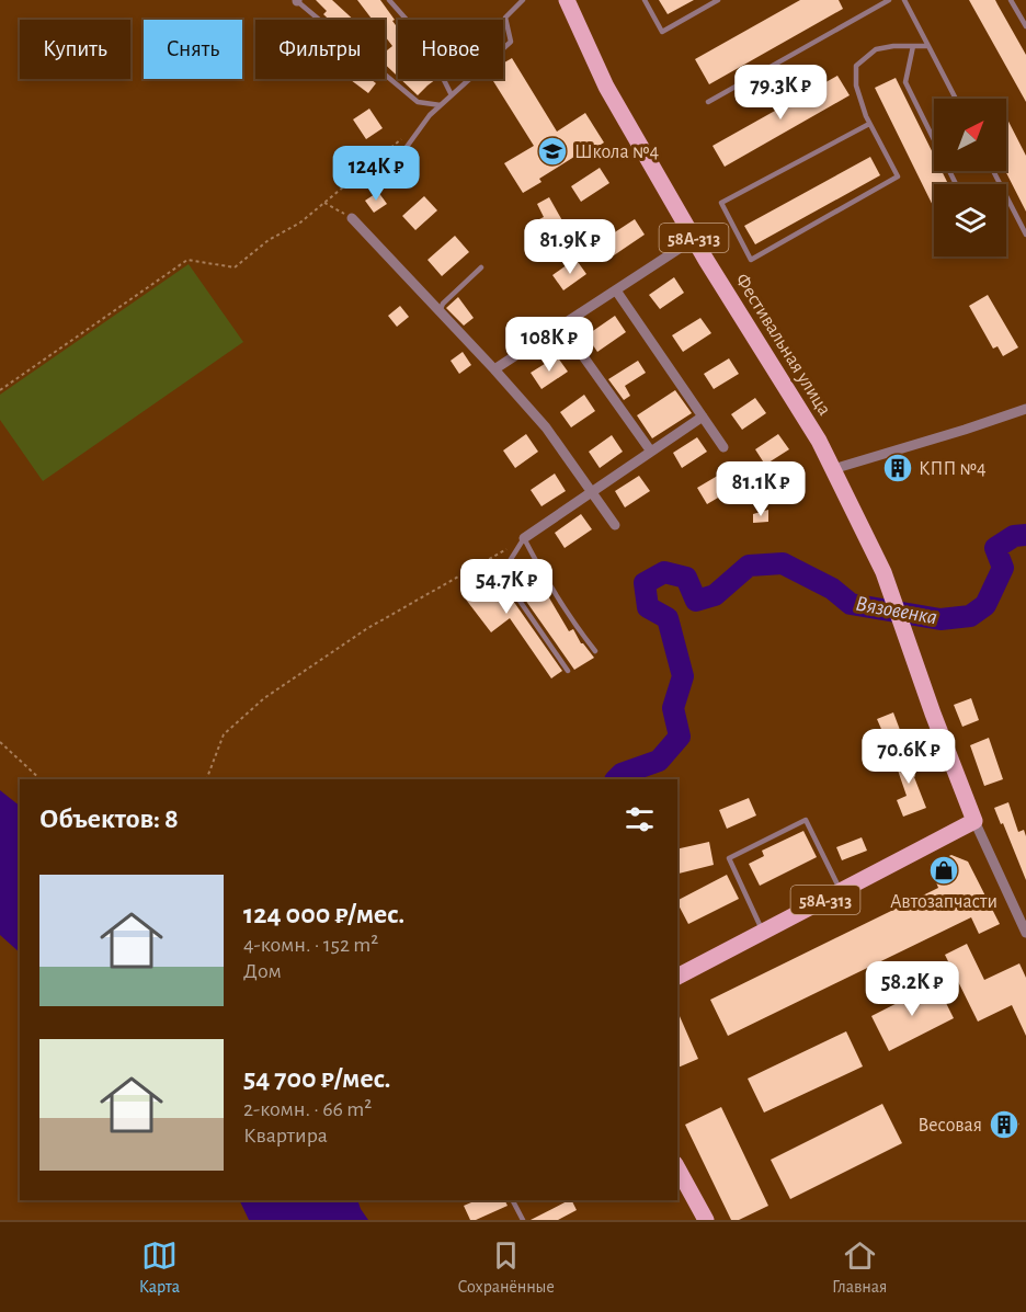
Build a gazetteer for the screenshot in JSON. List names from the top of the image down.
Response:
{
  "streets": {
    "main road": ["58А-313", "Фестивальная улица"]
  },
  "crossings": [
    ["58А-313", "Фестивальная улица"]
  ],
  "water": ["Вязовенка"],
  "places": {
    "school or university": ["Школа №4"],
    "building": ["КПП №4", "Весовая"],
    "shop": ["Автозапчасти"]
  },
  "north": "top right",
  "page": {
    "chip": [
      "Купить",
      "Снять",
      "Фильтры",
      "Новое"
    ],
    "price": [
      "79.3K ₽",
      "124K ₽",
      "81.9K ₽",
      "108K ₽",
      "81.1K ₽",
      "54.7K ₽",
      "70.6K ₽",
      "58.2K ₽"
    ],
    "heading": "Объектов: 8",
    "list": [
      {
        "name": "124 000 ₽/мес.",
        "note": "4-комн. · 152 m² · Дом"
      },
      {
        "name": "54 700 ₽/мес.",
        "note": "2-комн. · 66 m² · Квартира"
      }
    ],
    "tabs": ["Карта", "Сохранённые", "Главная"]
  }
}
